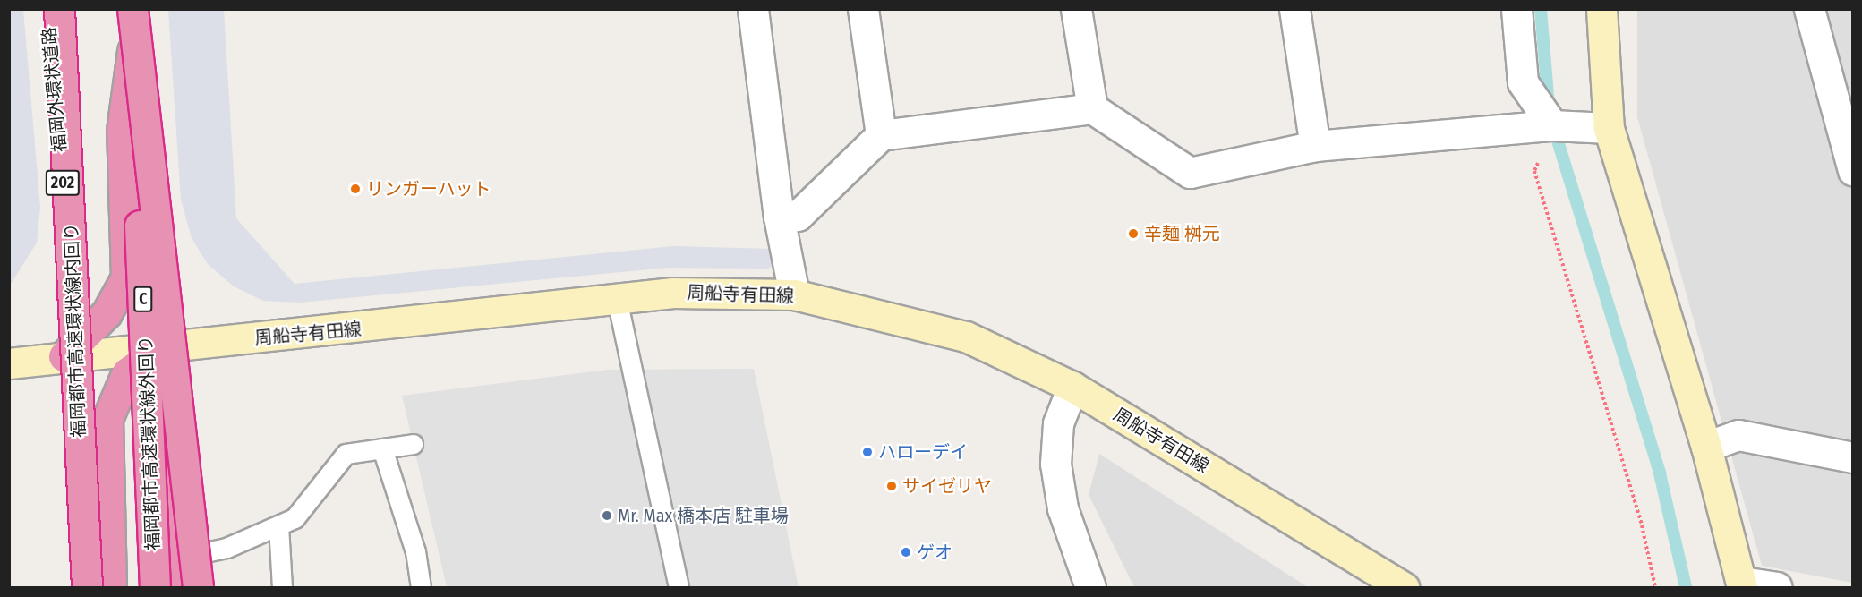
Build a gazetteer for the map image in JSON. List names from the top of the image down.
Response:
{
  "streets": {
    "highway": [
      "福岡外環状道路",
      "202",
      "C",
      "福岡都市高速環状線内回り",
      "福岡都市高速環状線外回り"
    ],
    "main road": ["周船寺有田線"]
  },
  "crossings": [
    ["福岡外環状道路", "周船寺有田線"]
  ],
  "places": [
    "リンガーハット",
    "辛麺 桝元",
    "ハローデイ",
    "サイゼリヤ",
    "Mr. Max 橋本店 駐車場",
    "ゲオ"
  ]
}
